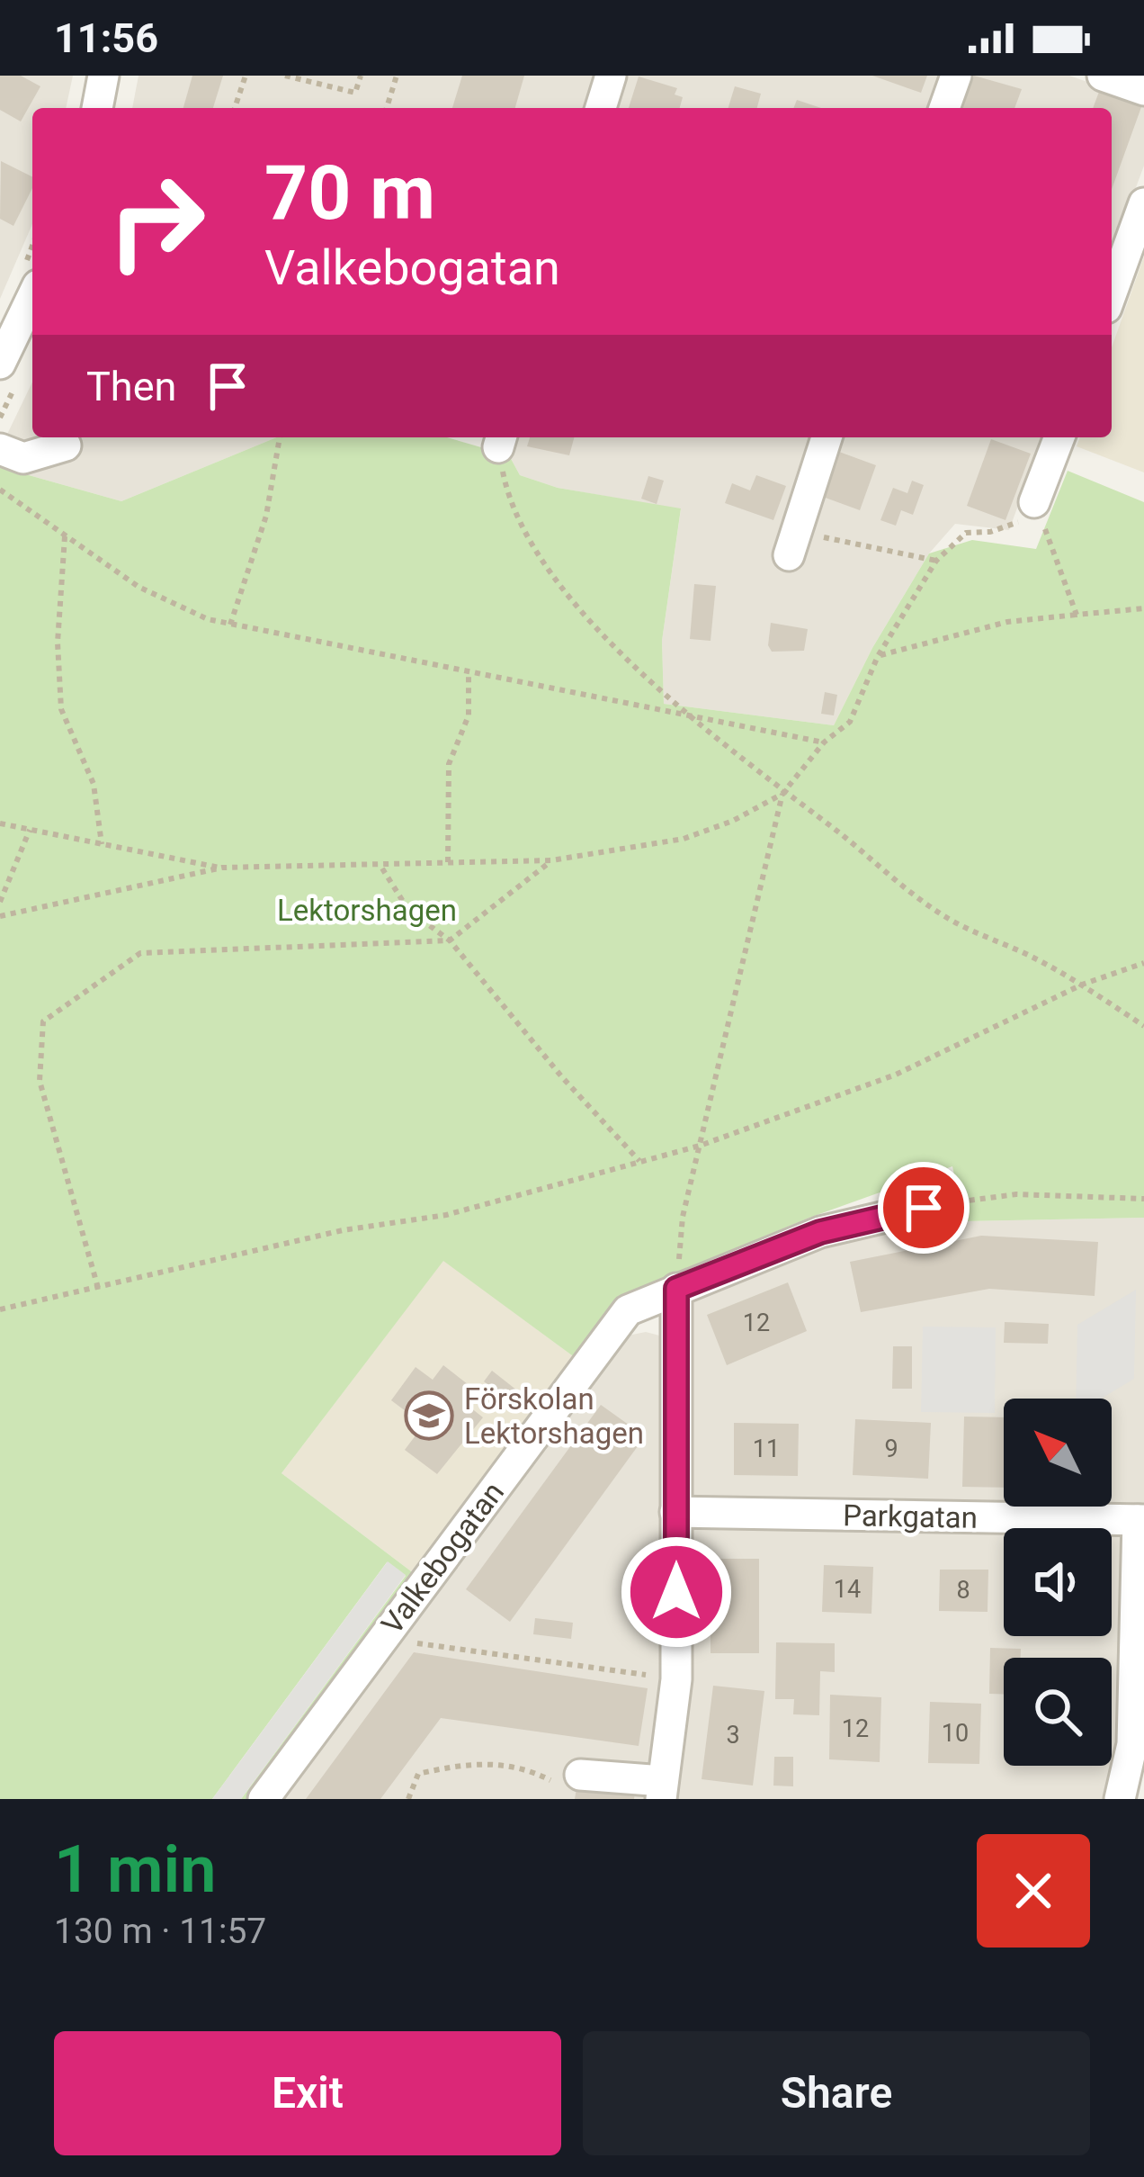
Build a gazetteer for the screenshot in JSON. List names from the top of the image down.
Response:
{
  "streets": {
    "street": ["Parkgatan", "Valkebogatan"]
  },
  "parks": ["Lektorshagen"],
  "places": {
    "school or university": ["Förskolan Lektorshagen"]
  },
  "house_numbers": [
    "12",
    "11",
    "9",
    "14",
    "8",
    "12",
    "10",
    "3"
  ],
  "north": "top left",
  "page": {
    "status": "11:56",
    "turn": ["70 m", "Valkebogatan"],
    "then": "Then",
    "heading": ["1 min", "130 m · 11:57"],
    "buttons": ["Exit", "Share"]
  }
}
